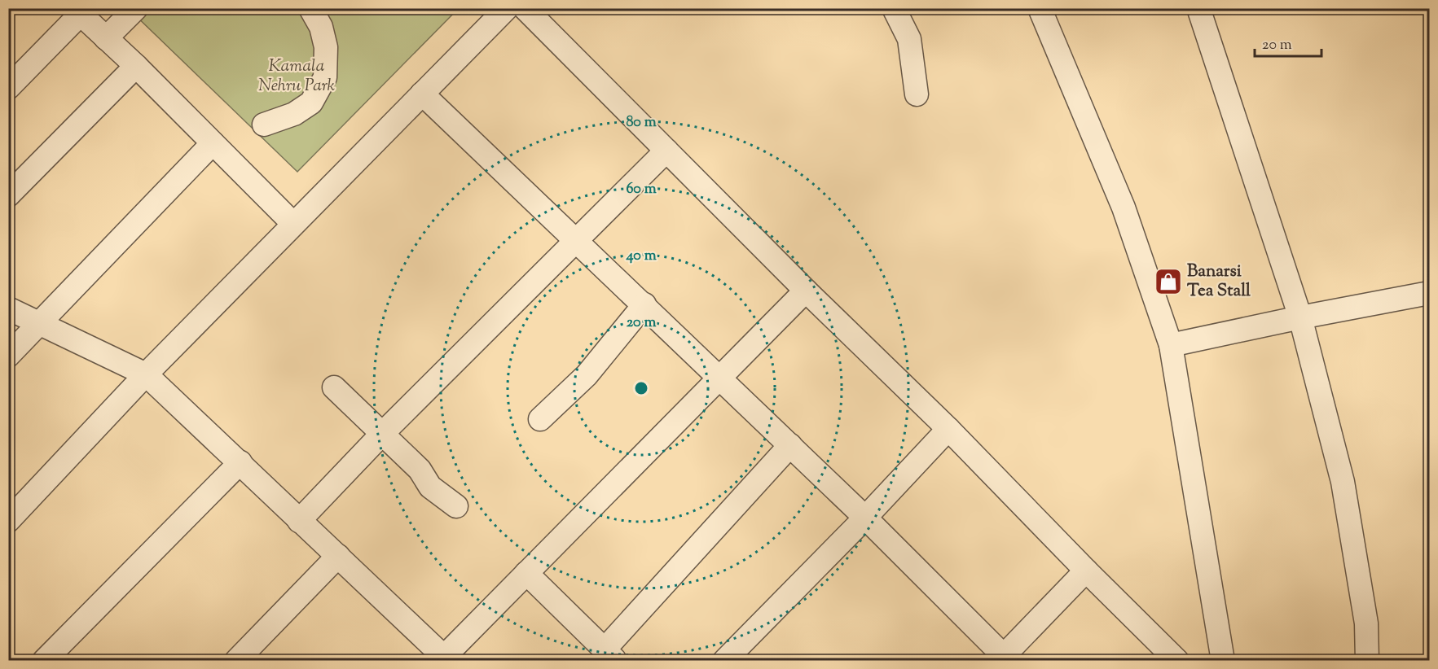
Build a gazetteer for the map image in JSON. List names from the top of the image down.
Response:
{
  "parks": ["Kamala Nehru Park"],
  "places": {
    "shop": ["Banarsi Tea Stall"]
  },
  "scale_bar": "20 m",
  "rings": [
    "80 m",
    "60 m",
    "40 m",
    "20 m"
  ]
}
